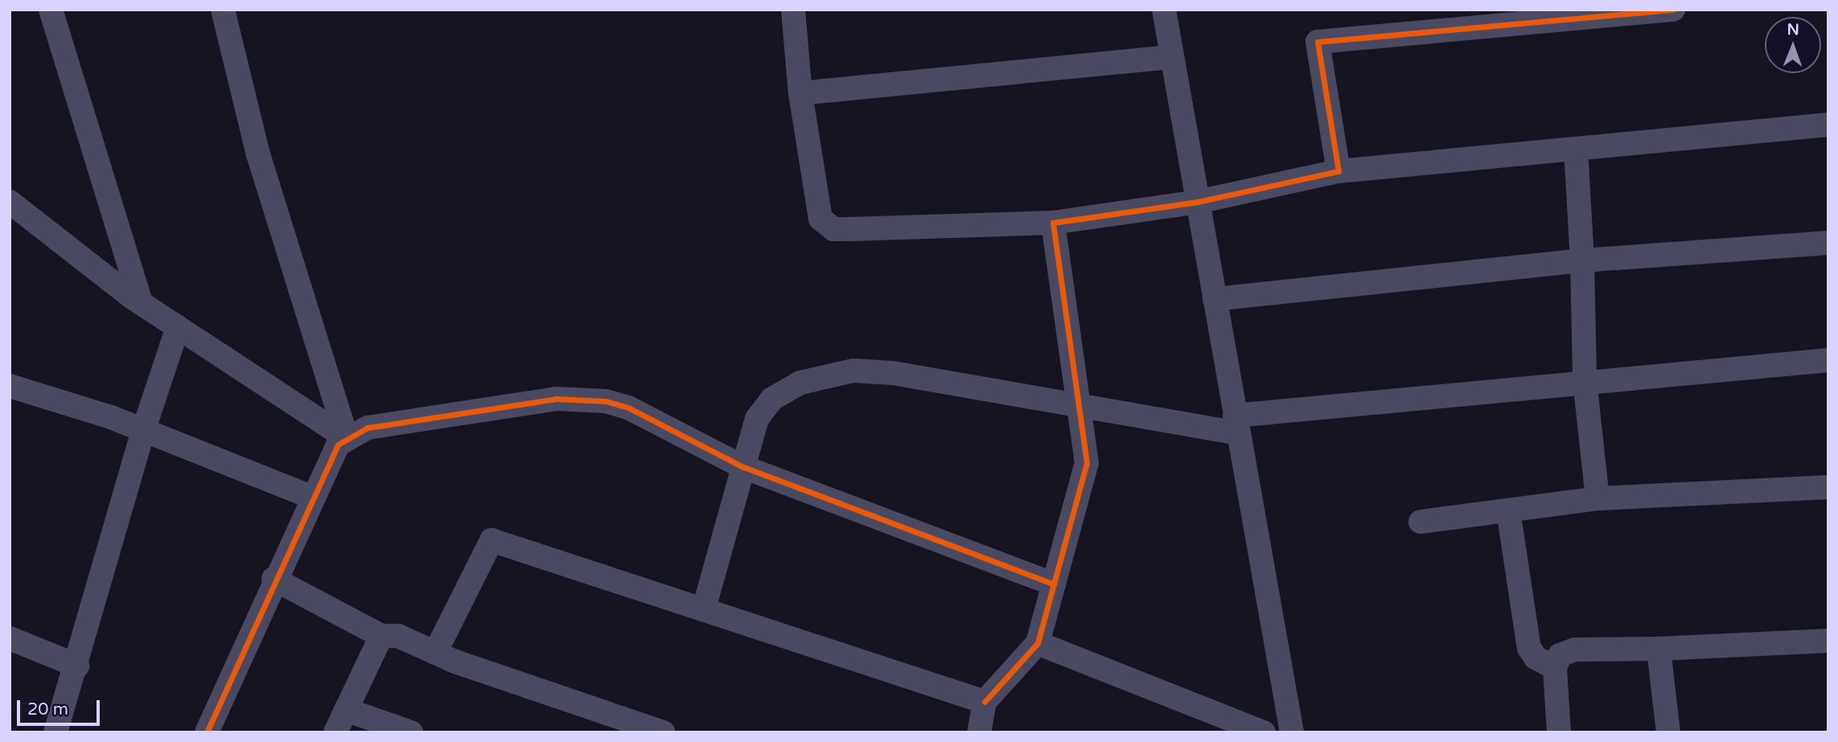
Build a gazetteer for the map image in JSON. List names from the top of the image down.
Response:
{
  "scale_bar": "20 m",
  "north": "top"
}
